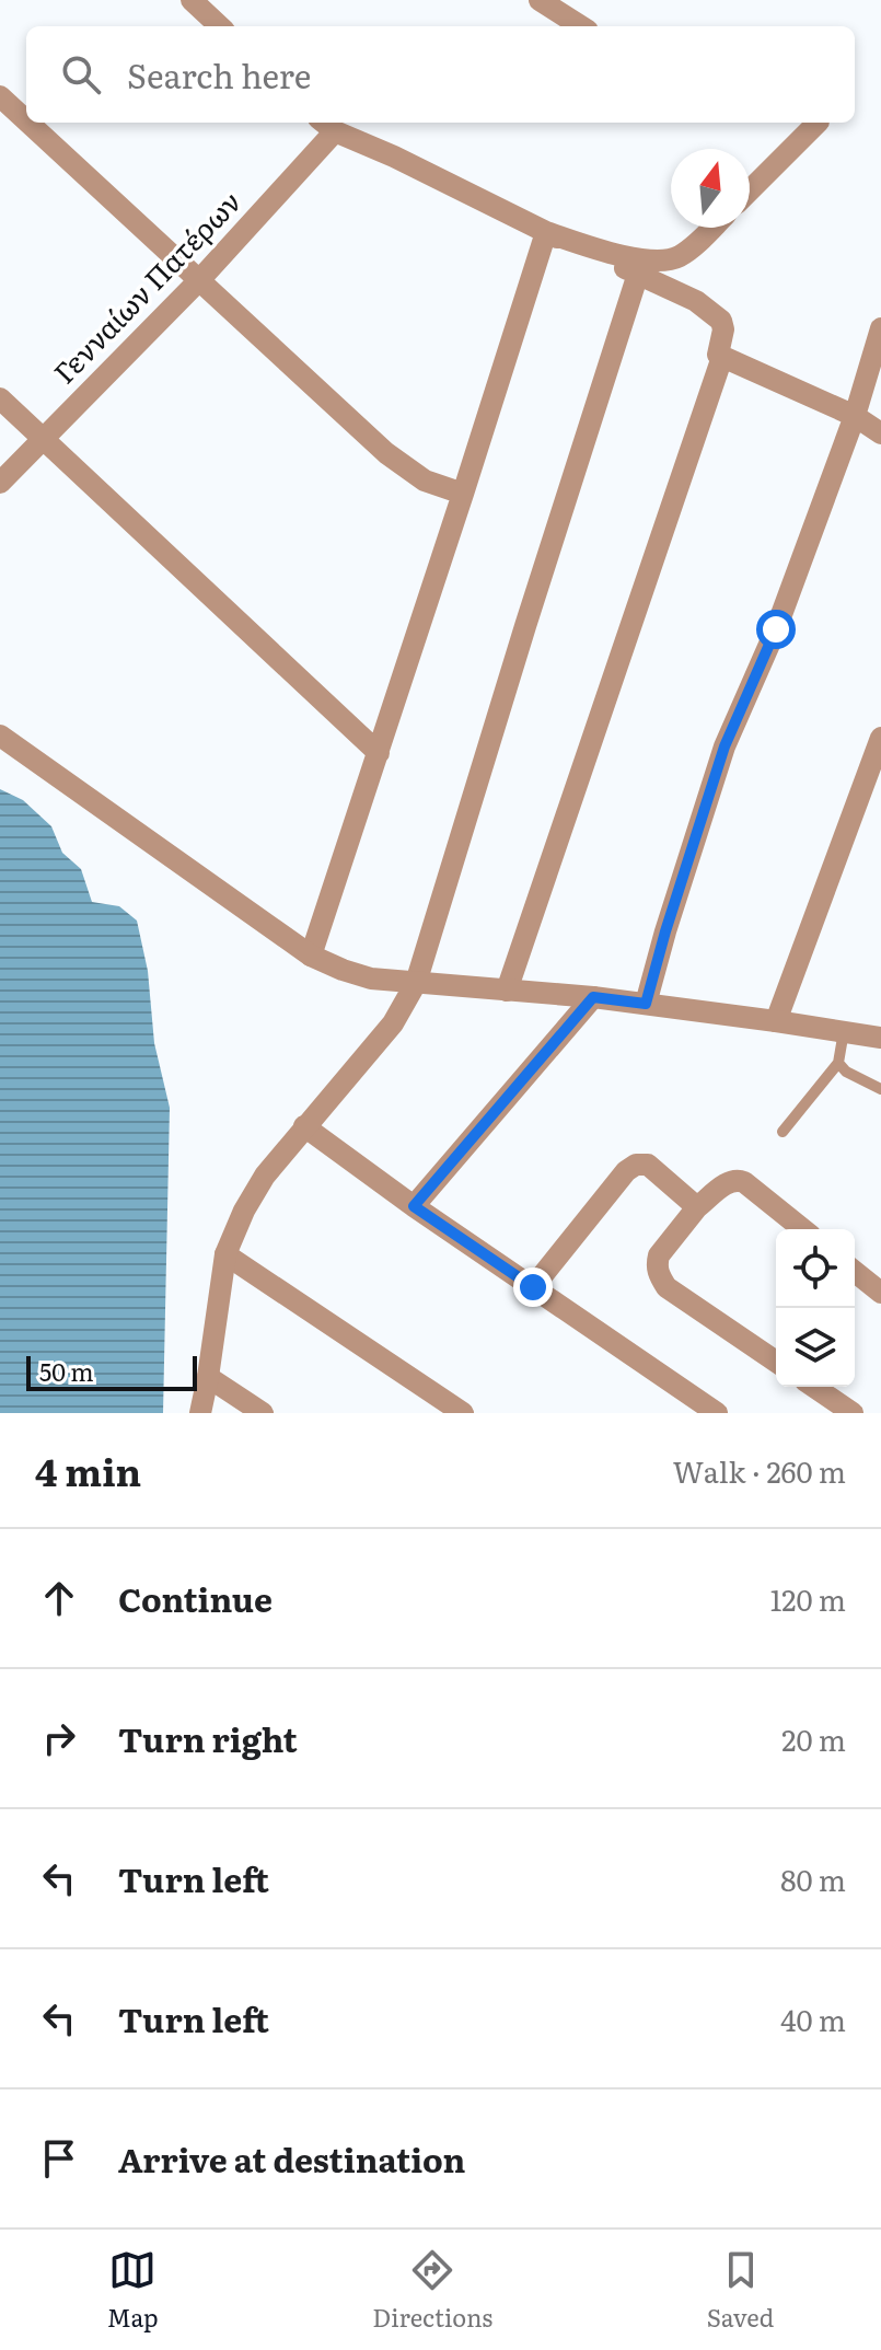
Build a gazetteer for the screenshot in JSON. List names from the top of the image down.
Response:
{
  "streets": {
    "street": ["Γενναίων Πατέρων"]
  },
  "scale_bar": "50 m",
  "north": "top",
  "page": {
    "search": "Search here",
    "scale": "50 m",
    "heading": ["4 min", "Walk · 260 m"],
    "list": [
      ["Continue", "120 m"],
      ["Turn right", "20 m"],
      ["Turn left", "80 m"],
      ["Turn left", "40 m"],
      "Arrive at destination"
    ],
    "nav": ["Map", "Directions", "Saved"]
  }
}
